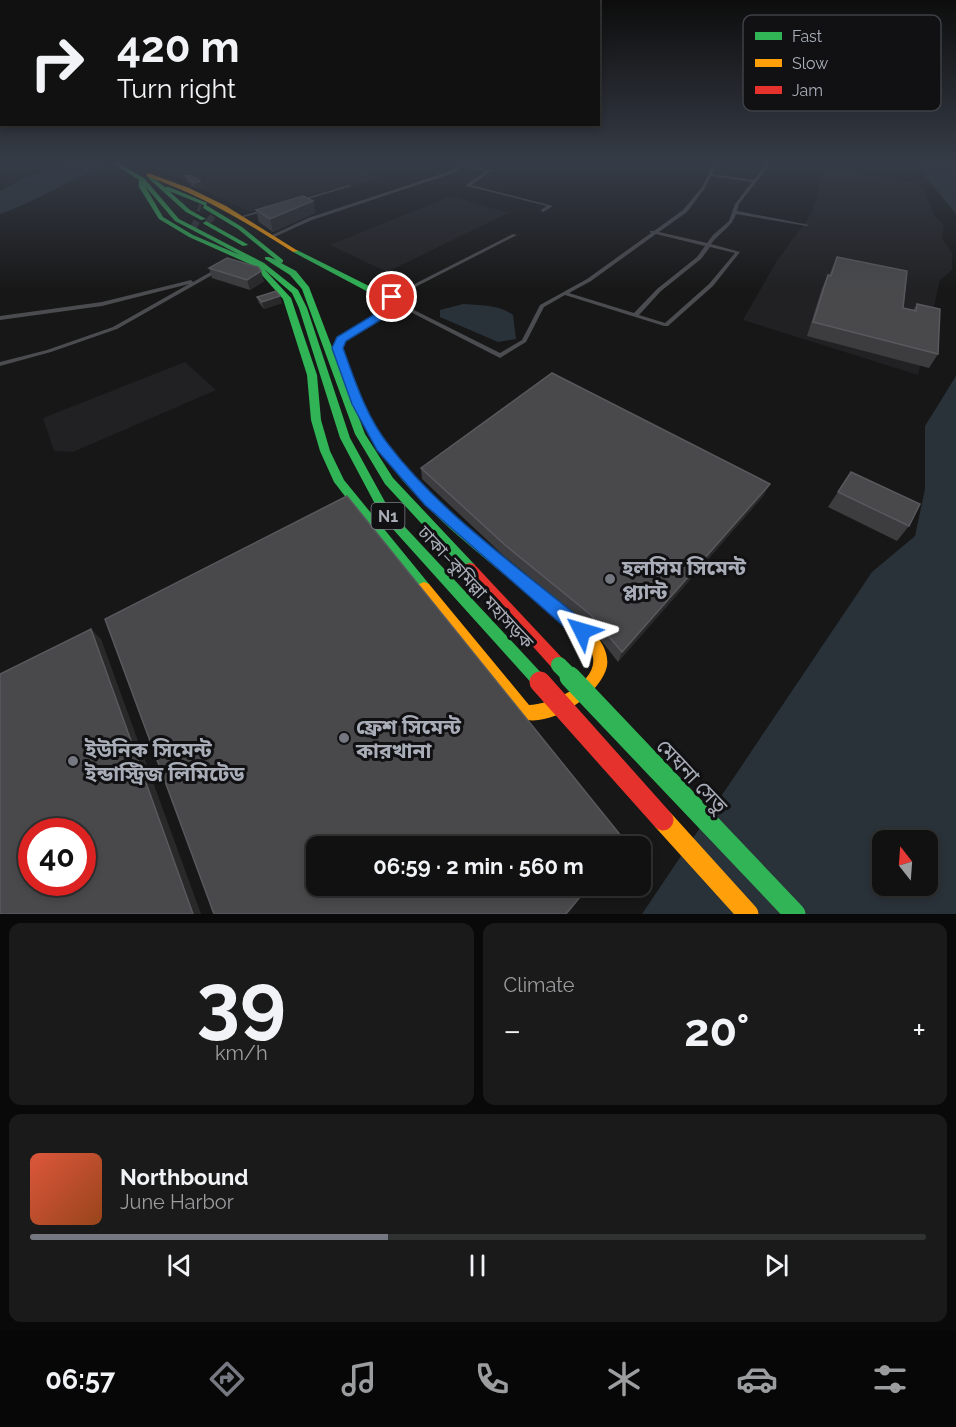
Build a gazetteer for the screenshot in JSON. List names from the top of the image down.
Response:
{
  "streets": {
    "main road": ["N1", "ঢাকা–কুমিল্লা মহাসড়ক", "মেঘনা সেতু"]
  },
  "crossings": [
    ["ঢাকা–কুমিল্লা মহাসড়ক", "মেঘনা সেতু"]
  ],
  "places": ["হলসিম সিমেন্ট প্ল্যান্ট", "ফ্রেশ সিমেন্ট কারখানা", "ইউনিক সিমেন্ট ইন্ডাস্ট্রিজ লিমিটেড"],
  "legend": ["Fast", "Slow", "Jam"],
  "north": "top",
  "page": {
    "turn": ["420 m", "Turn right"],
    "limit": "40",
    "trip": "06:59 · 2 min · 560 m",
    "tile": [
      ["39", "km/h"],
      "Climate"
    ],
    "heat": ["−", "20°", "+"],
    "song": ["Northbound", "June Harbor"],
    "tabs": "06:57"
  }
}
